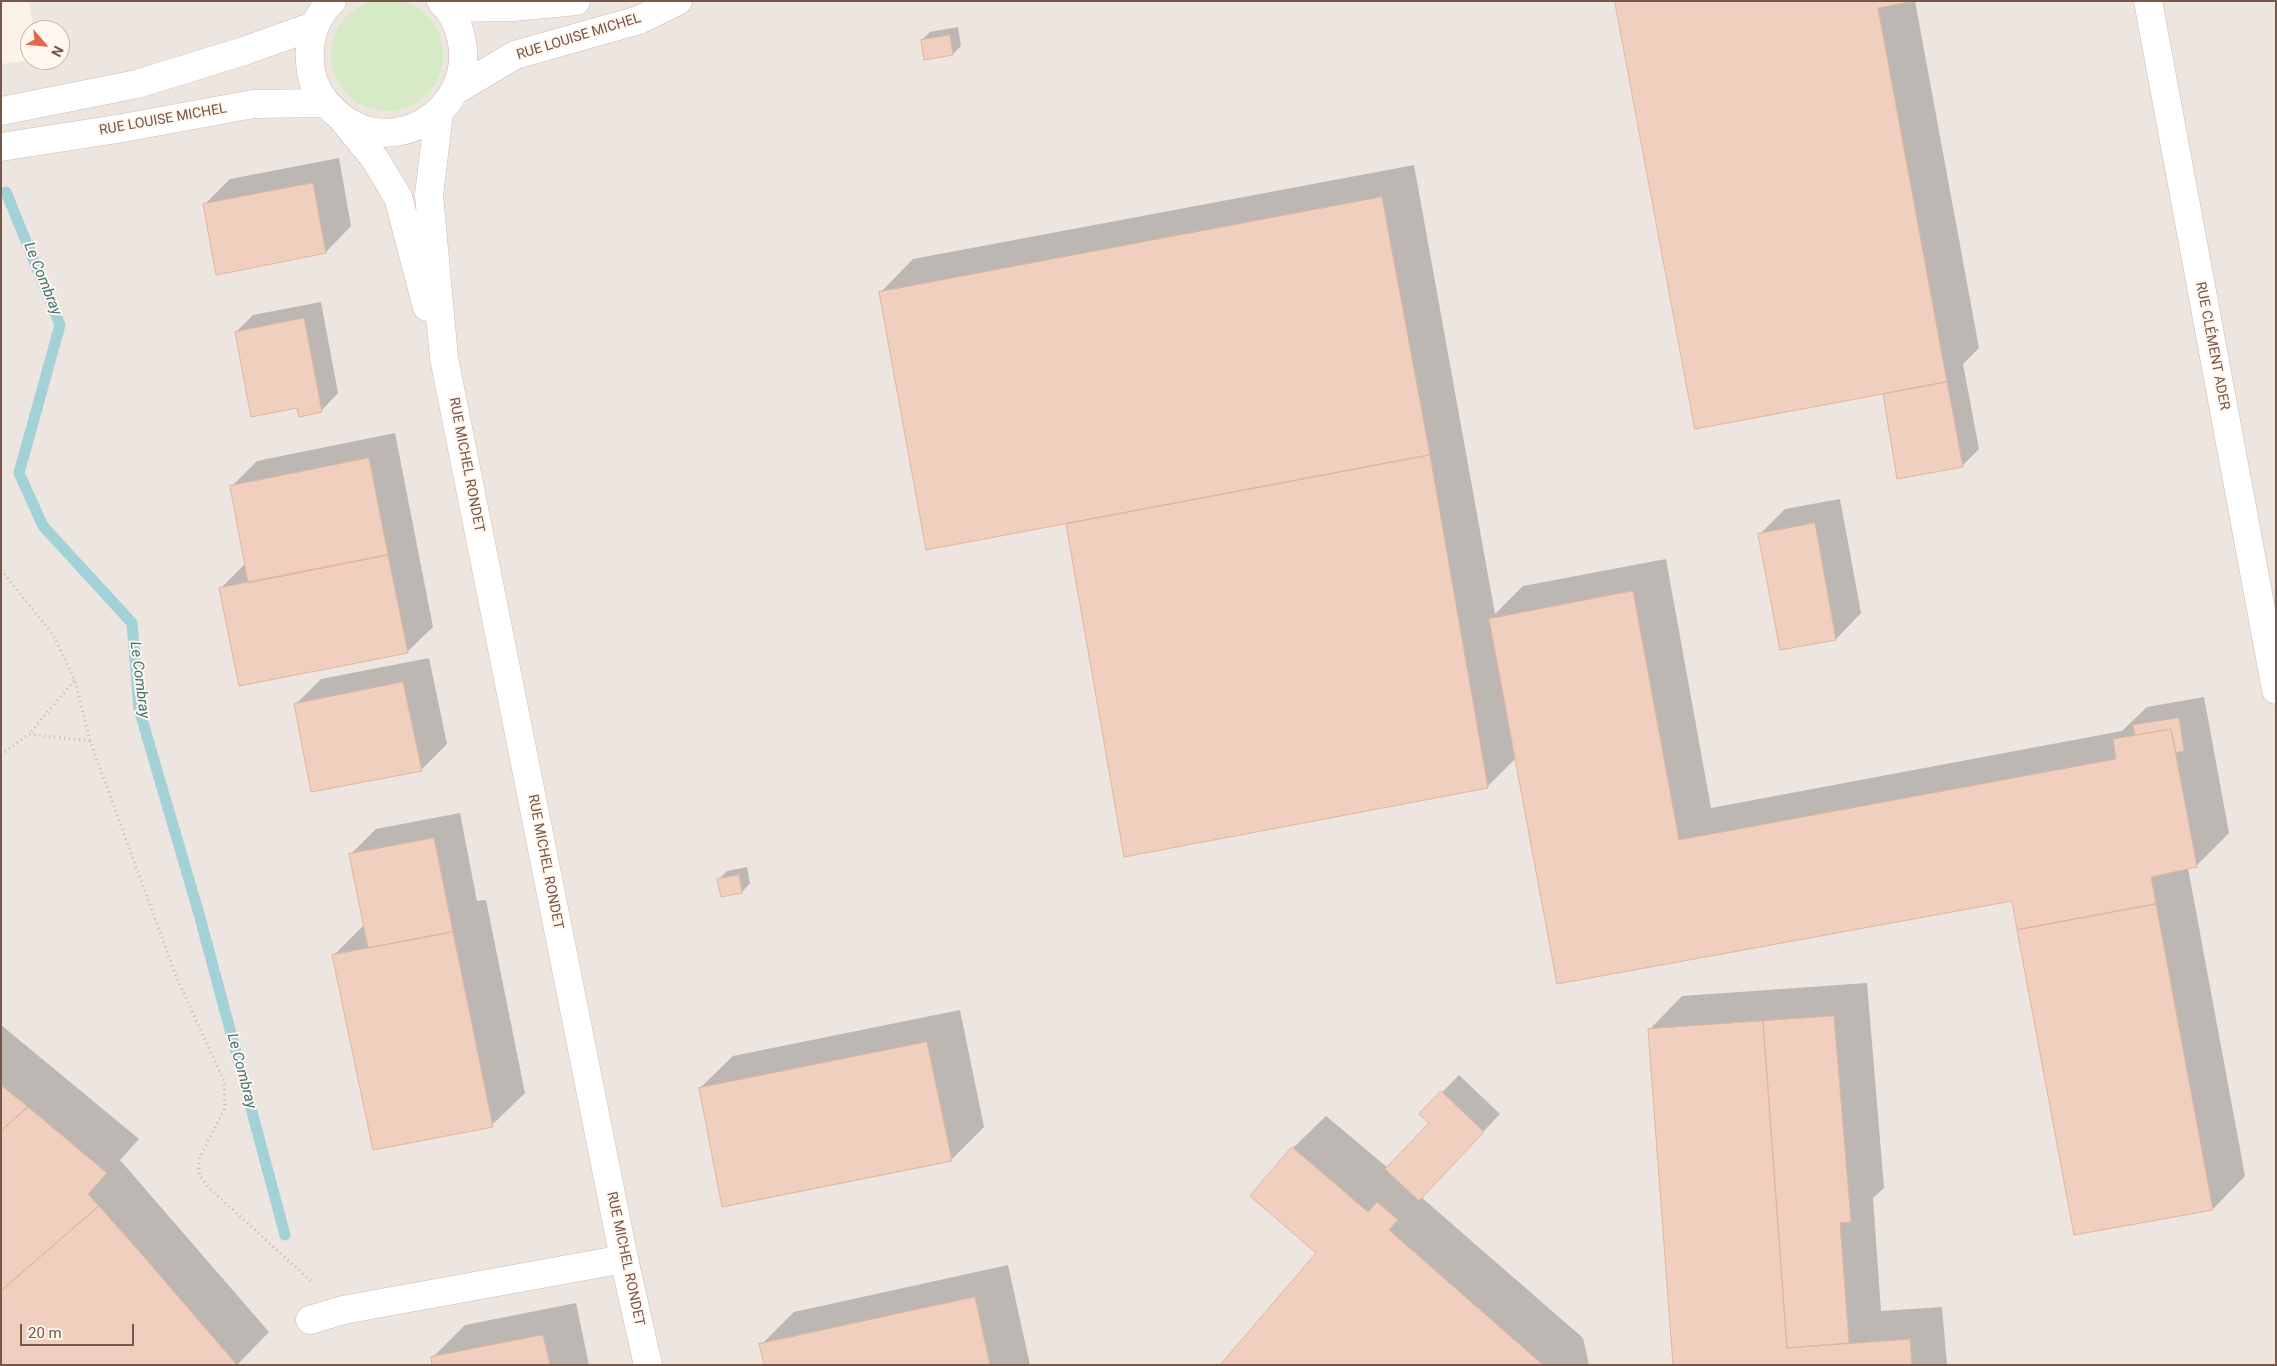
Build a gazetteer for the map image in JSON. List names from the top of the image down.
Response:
{
  "streets": {
    "street": ["RUE LOUISE MICHEL", "RUE CLÉMENT ADER", "RUE MICHEL RONDET"]
  },
  "water": ["Le Combray"],
  "scale_bar": "20 m",
  "north": "bottom right"
}
